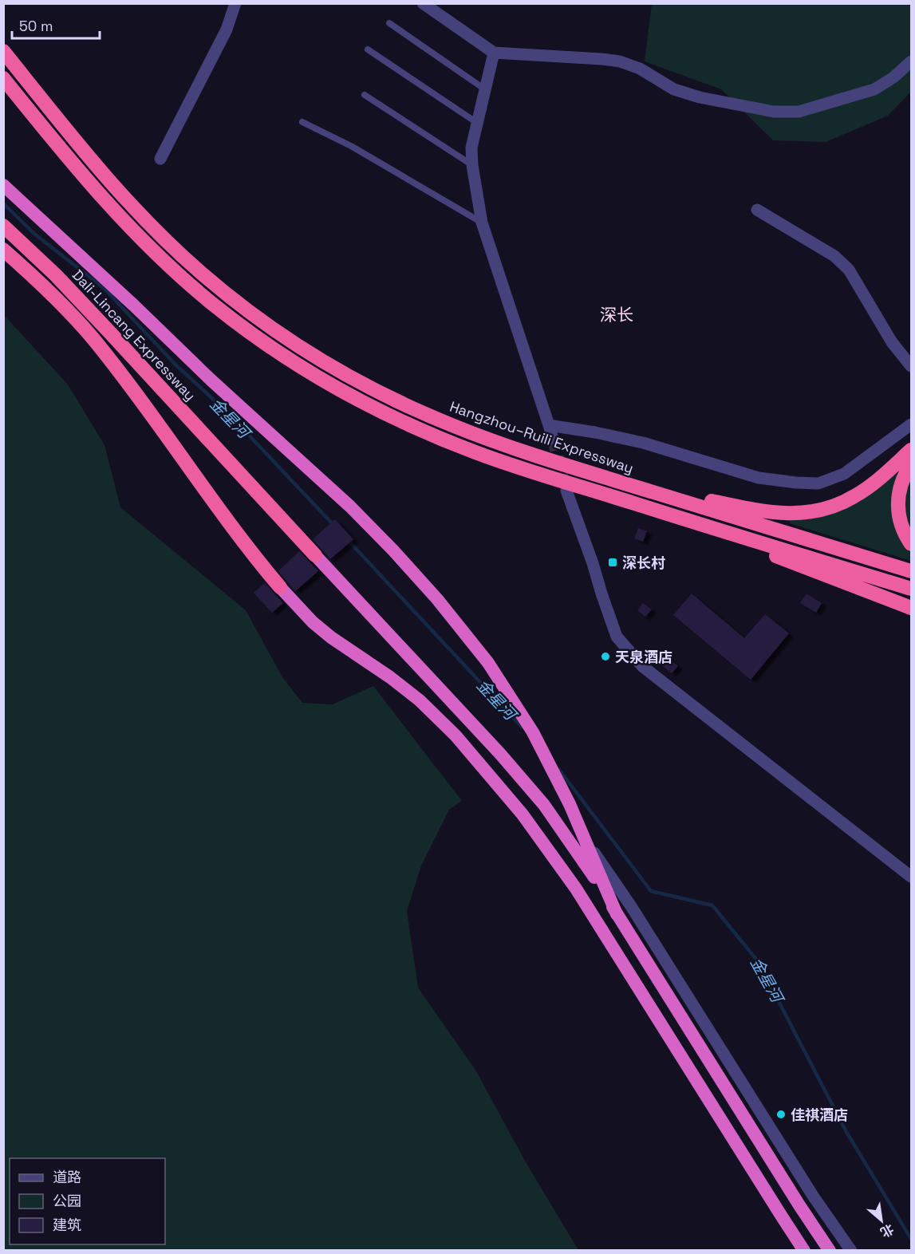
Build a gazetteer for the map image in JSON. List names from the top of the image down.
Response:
{
  "streets": {
    "highway": ["Dali-Lincang Expressway", "Hangzhou–Ruili Expressway"]
  },
  "districts": ["深长"],
  "water": ["金星河"],
  "places": {
    "transit": ["深长村"],
    "other": ["天泉酒店", "佳祺酒店"]
  },
  "legend": ["道路", "公园", "建筑"],
  "scale_bar": "50 m",
  "north": "bottom right"
}
